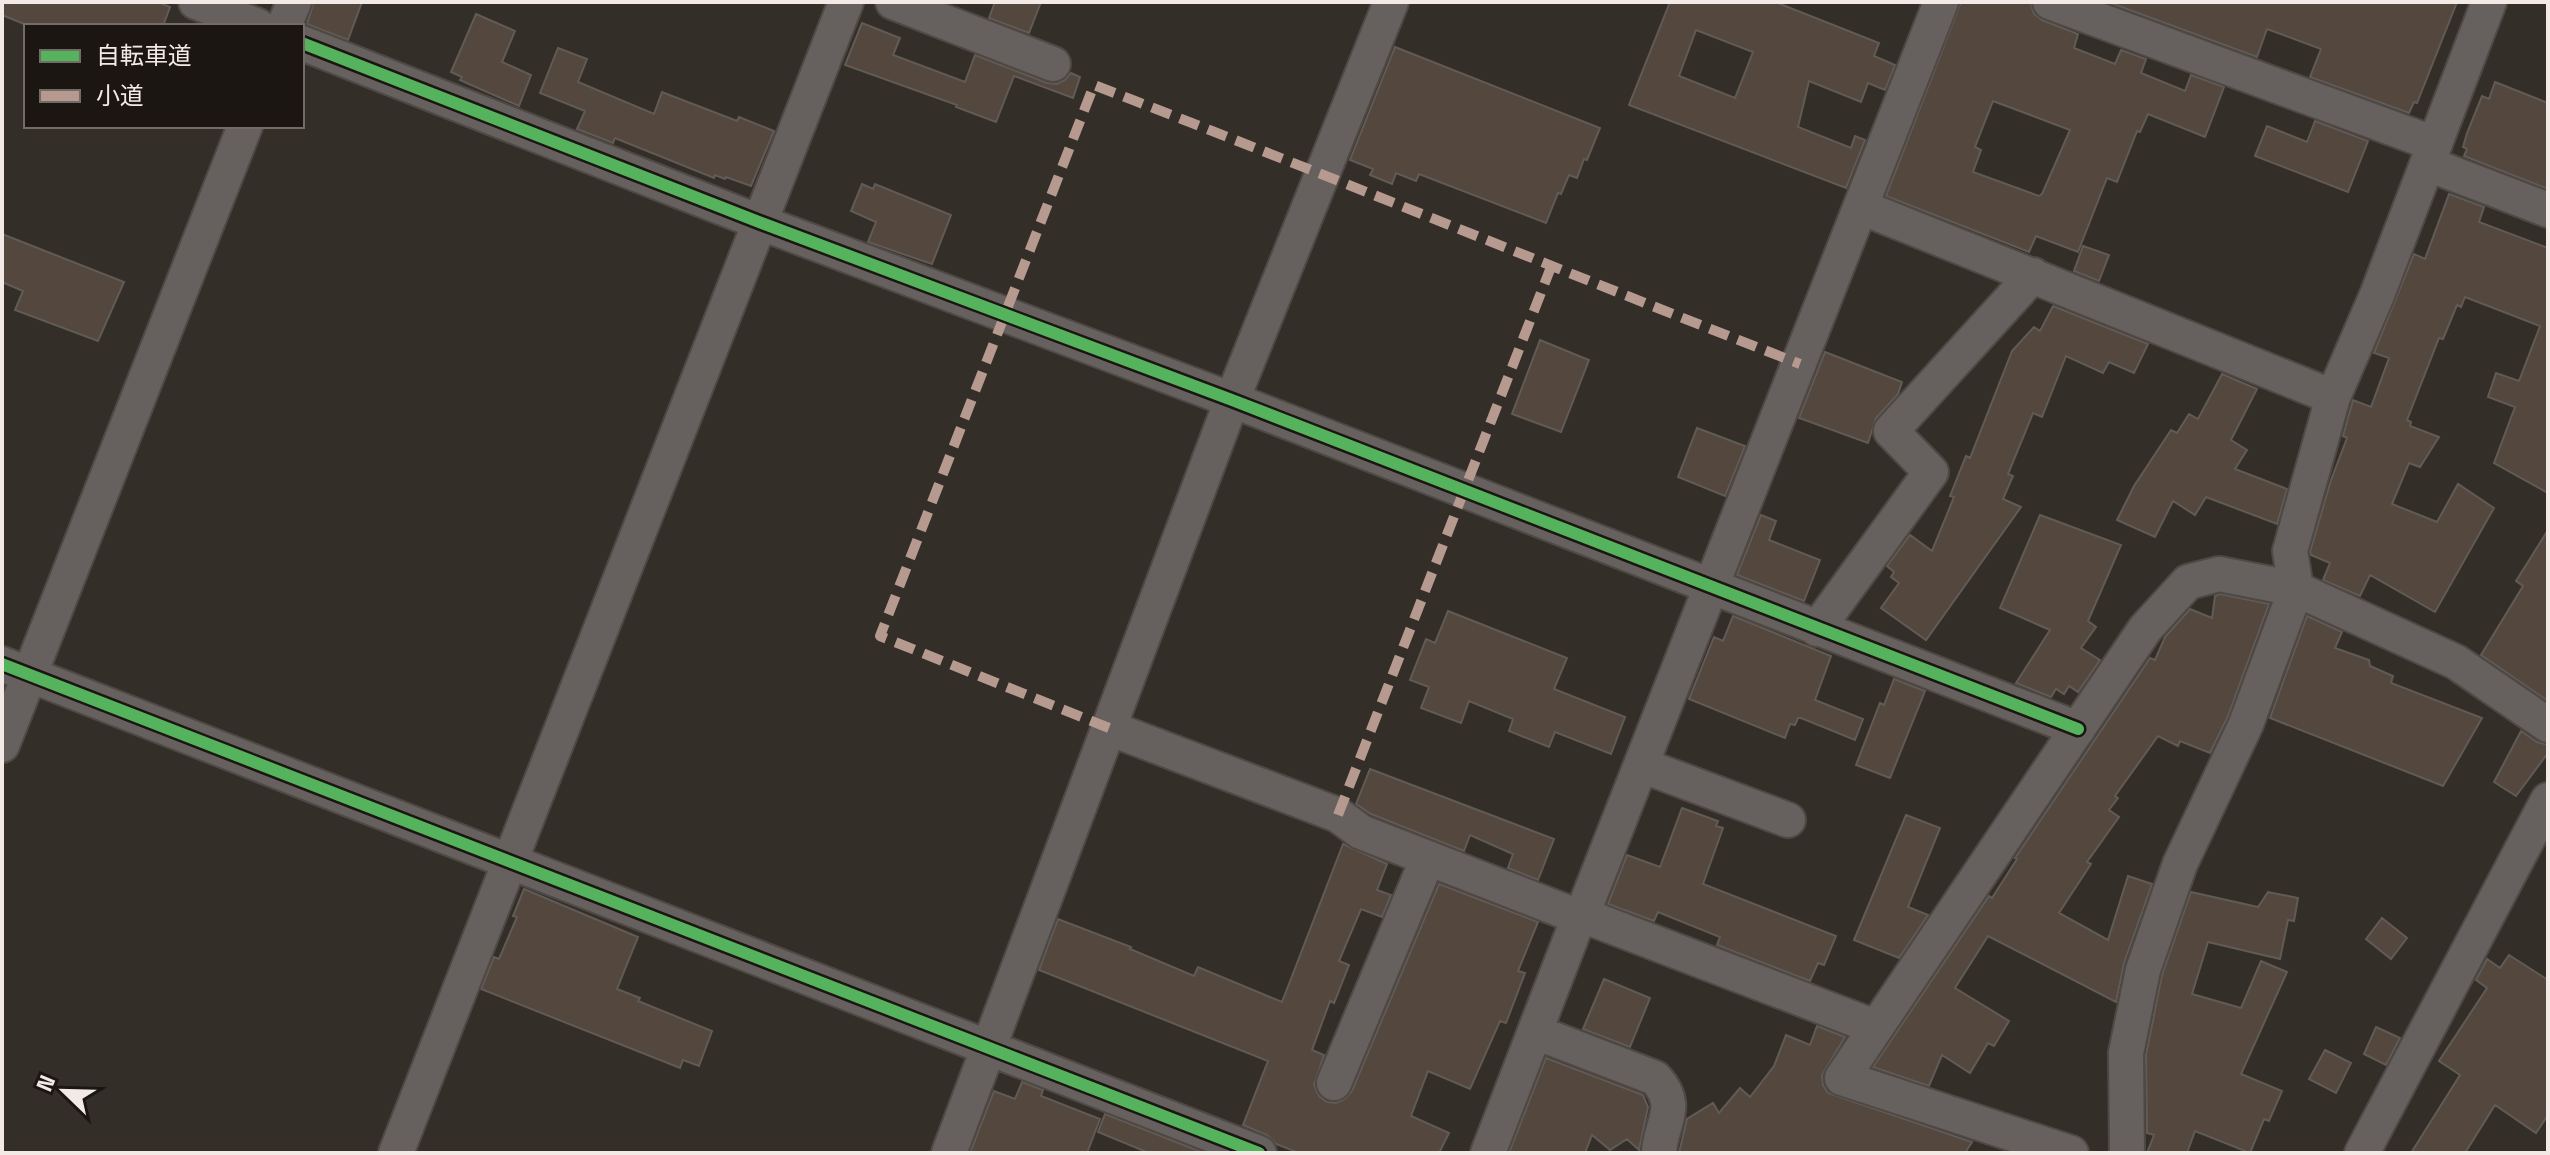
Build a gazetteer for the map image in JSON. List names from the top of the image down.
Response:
{
  "legend": ["自転車道", "小道"],
  "north": "top left"
}
